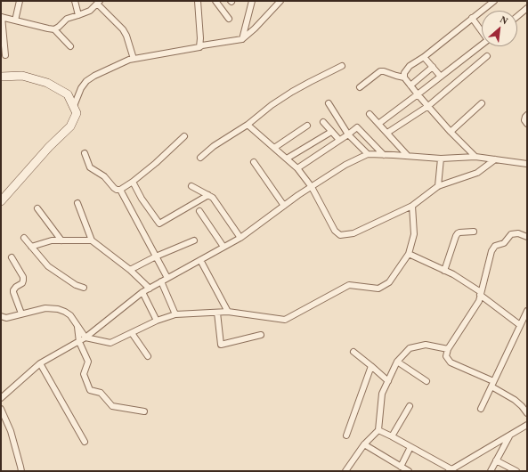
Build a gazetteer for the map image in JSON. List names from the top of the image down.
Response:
{
  "north": "top right"
}
